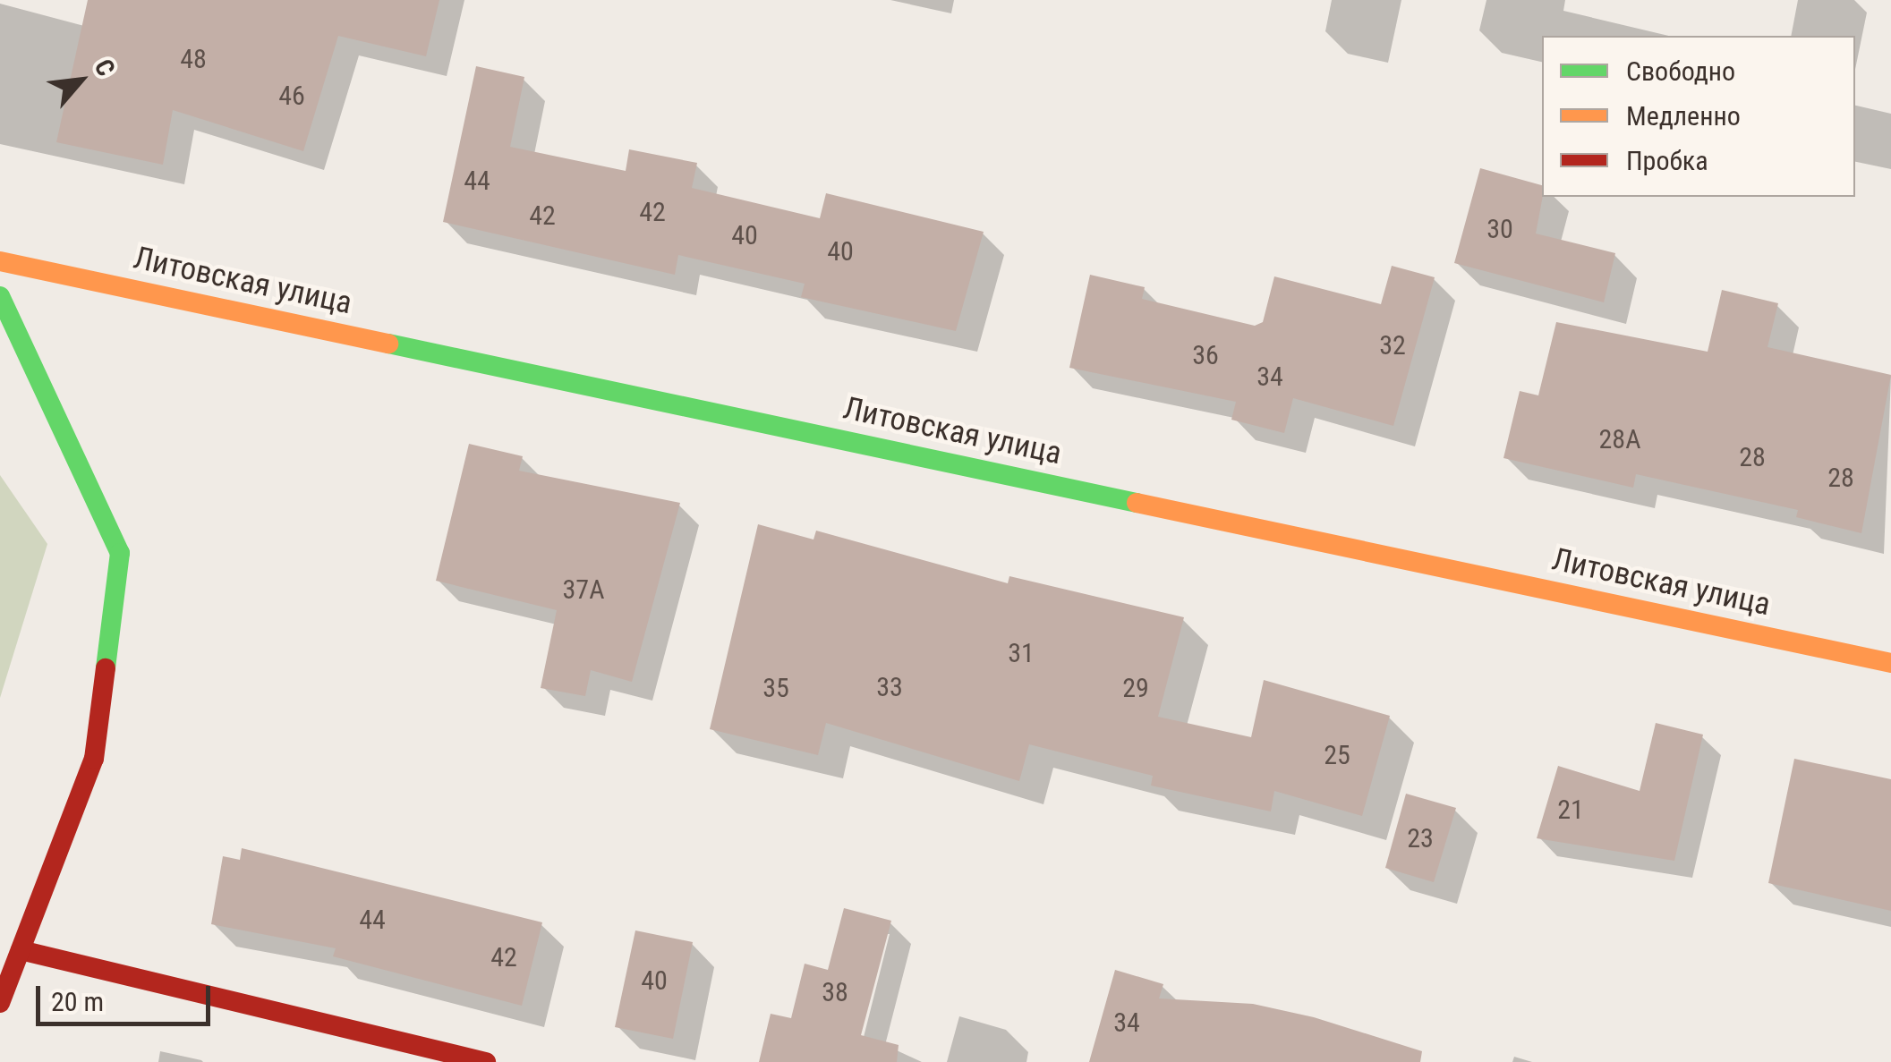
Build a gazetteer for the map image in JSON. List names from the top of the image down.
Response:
{
  "streets": {
    "street": ["Литовская улица"]
  },
  "house_numbers": [
    "48",
    "46",
    "44",
    "42",
    "42",
    "30",
    "40",
    "40",
    "32",
    "36",
    "34",
    "28А",
    "28",
    "28",
    "37А",
    "31",
    "33",
    "35",
    "29",
    "25",
    "21",
    "23",
    "44",
    "42",
    "40",
    "38",
    "34"
  ],
  "legend": ["Свободно", "Медленно", "Пробка"],
  "scale_bar": "20 m",
  "north": "top right"
}
